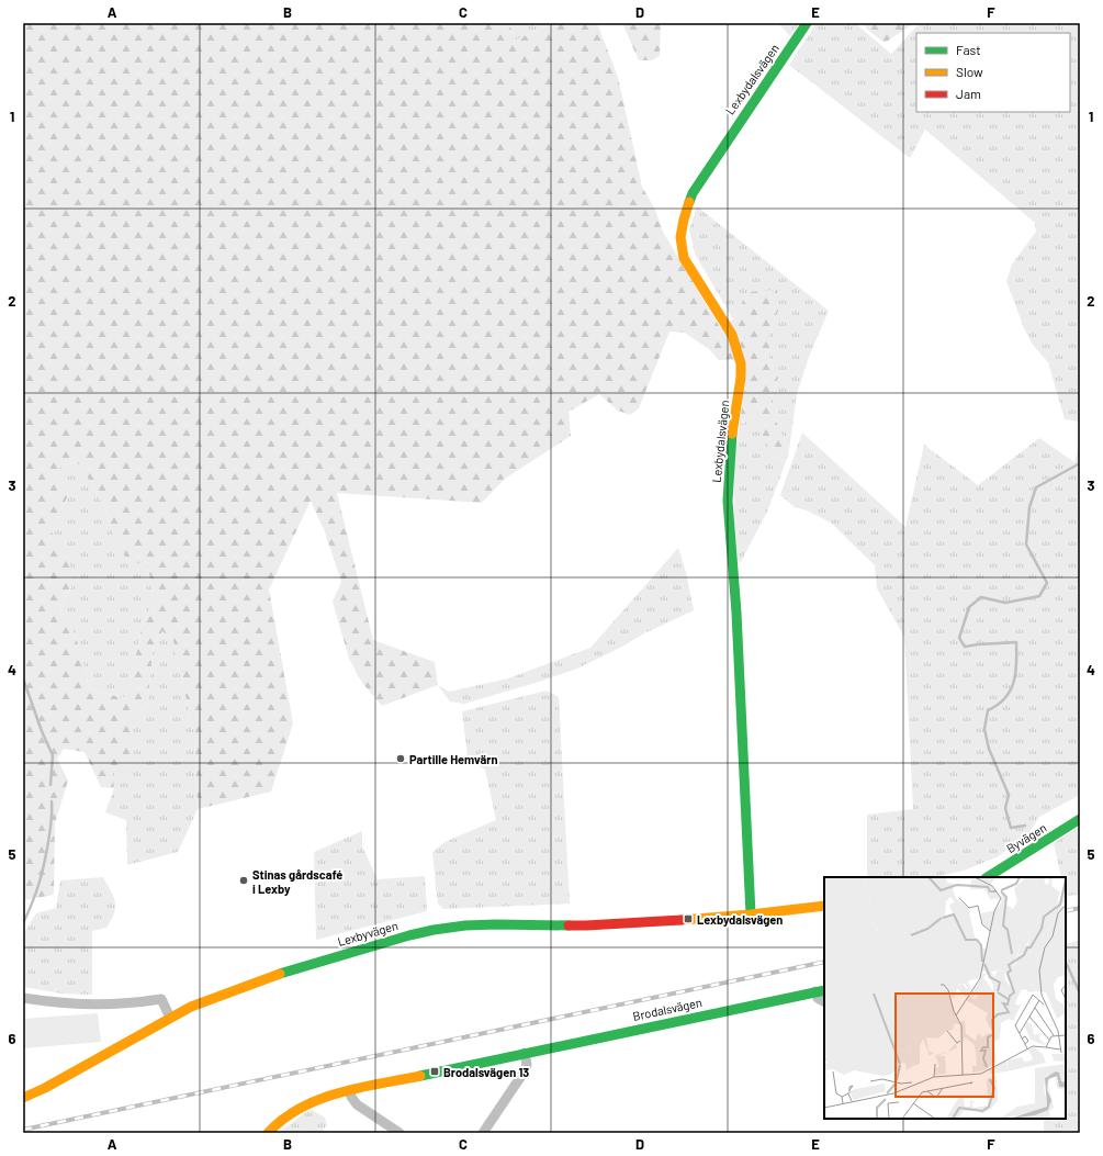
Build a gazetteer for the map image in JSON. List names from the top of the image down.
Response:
{
  "streets": {
    "street": [
      "Lexbydalsvägen",
      "Byvägen",
      "Lexbyvägen",
      "Brodalsvägen"
    ]
  },
  "crossings": [
    ["Lexbydalsvägen", "Lexbyvägen"]
  ],
  "places": {
    "other": ["Partille Hemvärn", "Stinas gårdscafé i Lexby"],
    "transit": ["Lexbydalsvägen", "Brodalsvägen 13"]
  },
  "legend": ["Fast", "Slow", "Jam"],
  "grid": {
    "columns": [
      "A",
      "B",
      "C",
      "D",
      "E",
      "F"
    ],
    "rows": [
      "1",
      "2",
      "3",
      "4",
      "5",
      "6"
    ]
  }
}
